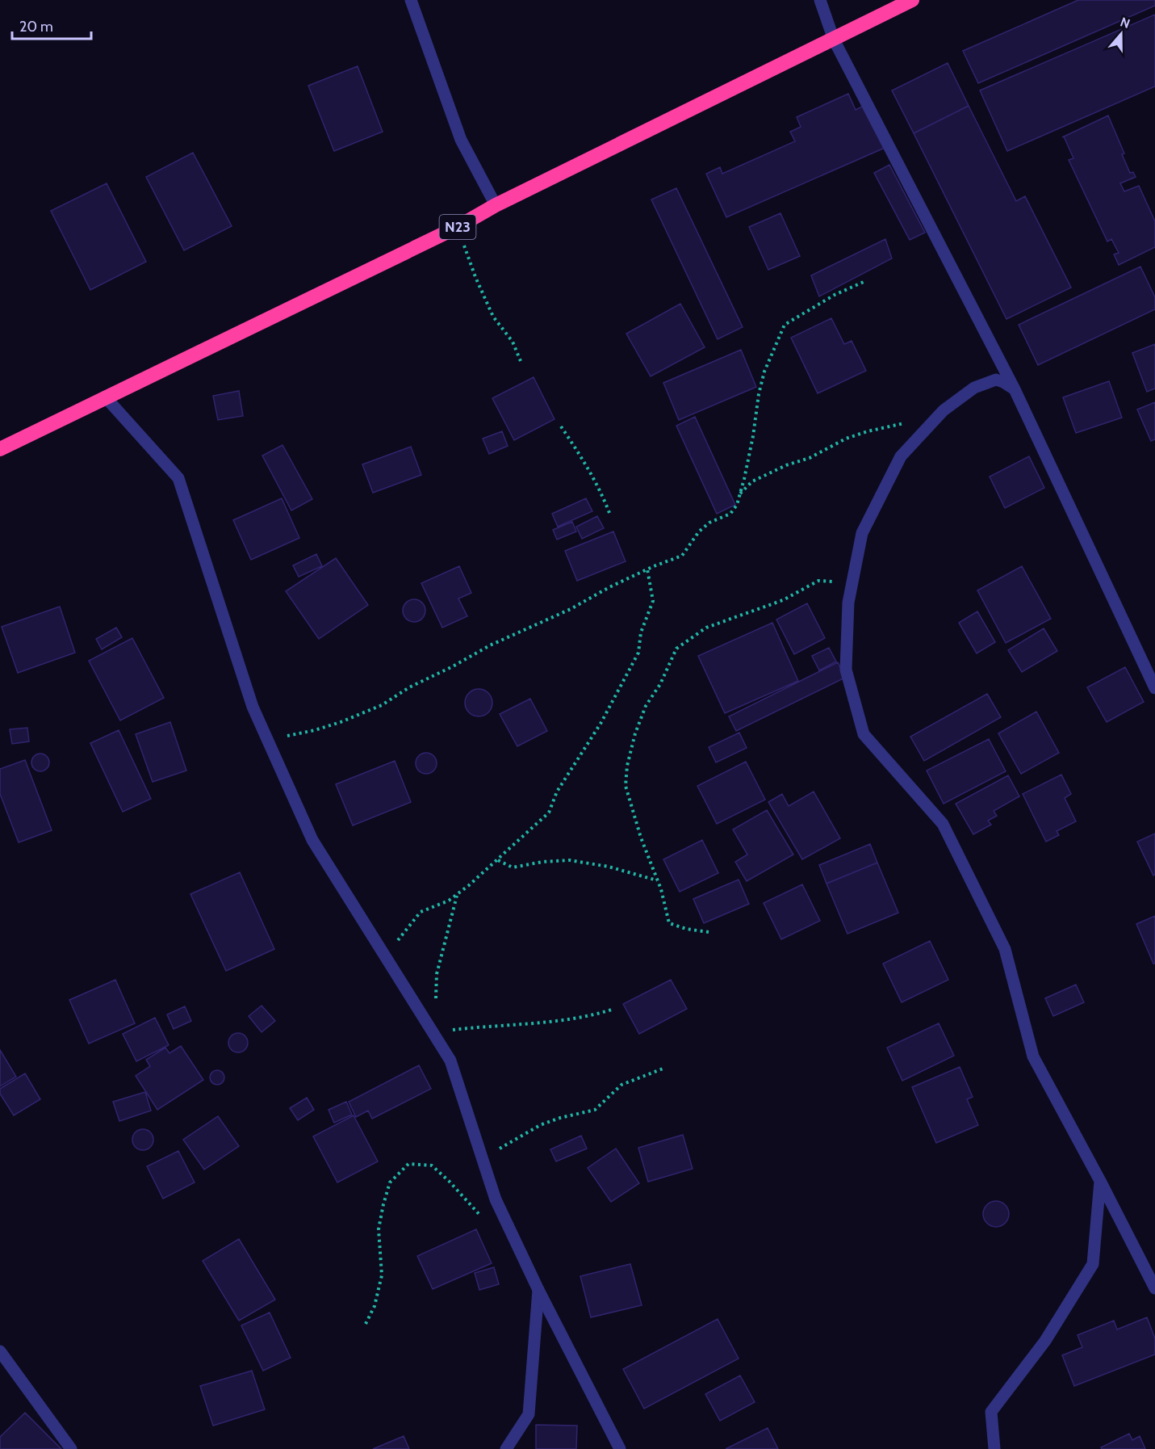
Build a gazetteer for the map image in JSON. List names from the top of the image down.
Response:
{
  "streets": {
    "highway": ["N23"]
  },
  "scale_bar": "20 m",
  "north": "top"
}
